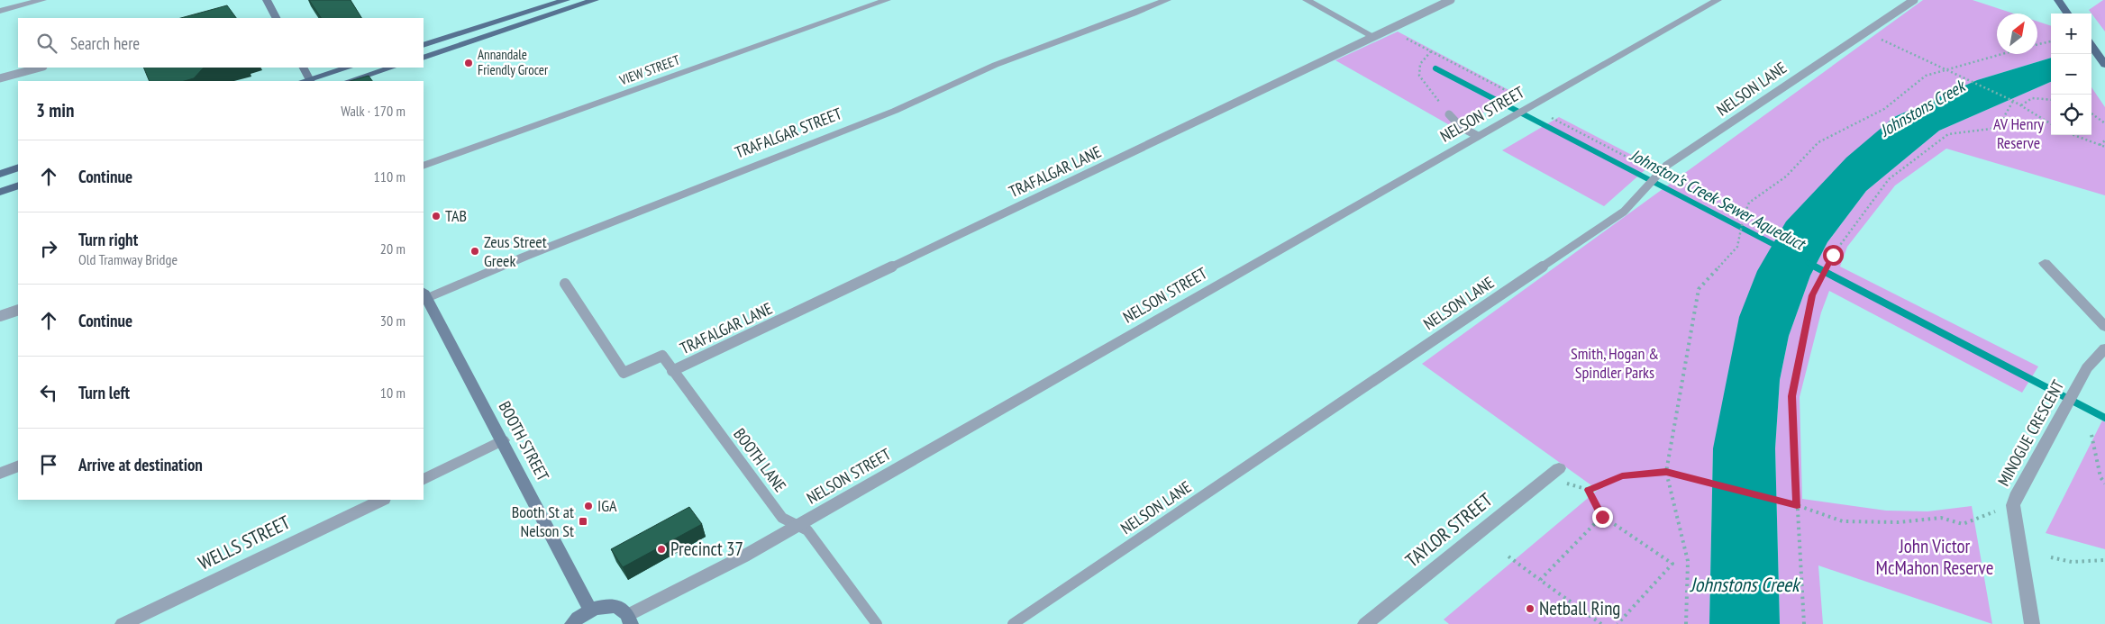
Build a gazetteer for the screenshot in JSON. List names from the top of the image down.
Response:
{
  "streets": {
    "main road": ["BOOTH STREET"],
    "street": [
      "VIEW STREET",
      "NELSON STREET",
      "TRAFALGAR STREET",
      "MINOGUE CRESCENT",
      "TAYLOR STREET",
      "WELLS STREET"
    ],
    "lane": ["NELSON LANE", "TRAFALGAR LANE", "BOOTH LANE"]
  },
  "crossings": [
    ["NELSON STREET", "BOOTH LANE"],
    ["TRAFALGAR STREET", "BOOTH STREET"],
    ["TRAFALGAR LANE", "BOOTH LANE"]
  ],
  "water": ["Johnstons Creek", "Johnston's Creek Sewer Aqueduct"],
  "parks": ["AV Henry Reserve", "Smith, Hogan & Spindler Parks", "John Victor McMahon Reserve"],
  "places": {
    "other": [
      "Annandale Friendly Grocer",
      "TAB",
      "Zeus Street Greek",
      "IGA",
      "Precinct 37",
      "Netball Ring"
    ],
    "transit": ["Booth St at Nelson St"]
  },
  "north": "top right",
  "page": {
    "map_buttons": ["+", "−"],
    "search": "Search here",
    "heading": ["3 min", "Walk · 170 m"],
    "list": [
      ["Continue", "110 m"],
      ["Turn right", "Old Tramway Bridge", "20 m"],
      ["Continue", "30 m"],
      ["Turn left", "10 m"],
      "Arrive at destination"
    ]
  }
}
